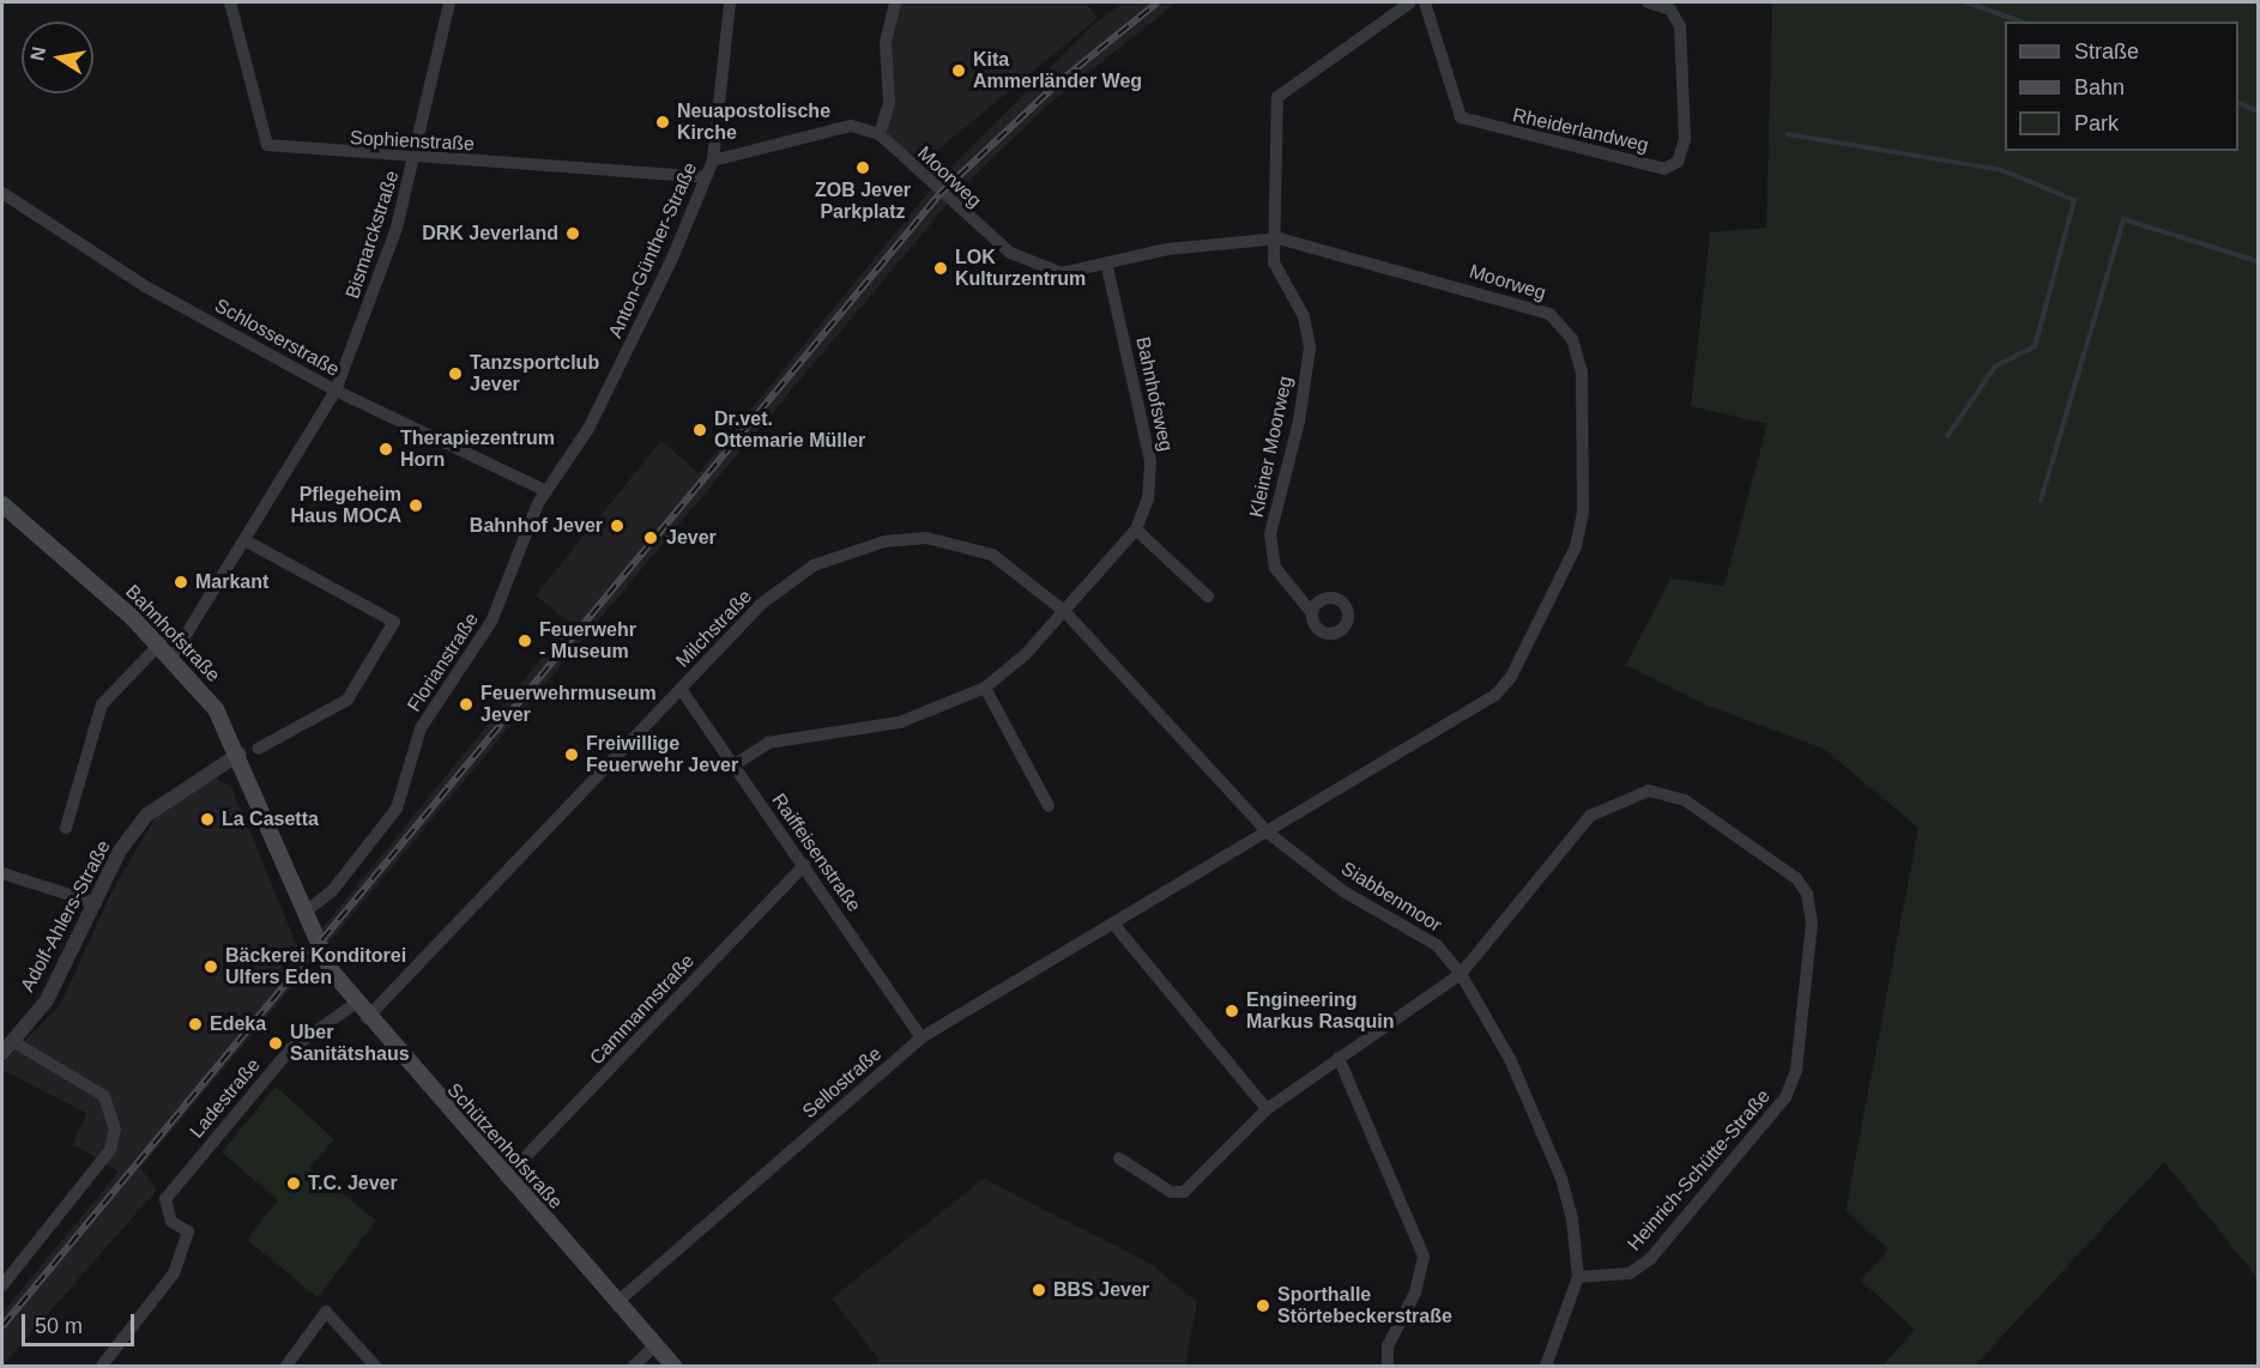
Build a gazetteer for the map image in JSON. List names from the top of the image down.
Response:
{
  "streets": {
    "main road": ["Bahnhofstraße", "Schützenhofstraße"],
    "street": [
      "Rheiderlandweg",
      "Sophienstraße",
      "Moorweg",
      "Bismarckstraße",
      "Anton-Günther-Straße",
      "Schlosserstraße",
      "Bahnhofsweg",
      "Kleiner Moorweg",
      "Milchstraße",
      "Florianstraße",
      "Raiffeisenstraße",
      "Siabbenmoor",
      "Adolf-Ahlers-Straße",
      "Cammannstraße",
      "Sellostraße",
      "Ladestraße",
      "Heinrich-Schütte-Straße"
    ]
  },
  "crossings": [
    ["Sophienstraße", "Bismarckstraße"],
    ["Sophienstraße", "Anton-Günther-Straße"],
    ["Moorweg", "Bahnhofsweg"],
    ["Moorweg", "Kleiner Moorweg"],
    ["Moorweg", "Siabbenmoor"],
    ["Moorweg", "Sellostraße"],
    ["Bismarckstraße", "Schlosserstraße"],
    ["Bismarckstraße", "Bahnhofstraße"],
    ["Anton-Günther-Straße", "Schlosserstraße"],
    ["Anton-Günther-Straße", "Florianstraße"],
    ["Schlosserstraße", "Florianstraße"],
    ["Bahnhofsweg", "Milchstraße"],
    ["Bahnhofsweg", "Raiffeisenstraße"],
    ["Bahnhofsweg", "Siabbenmoor"],
    ["Milchstraße", "Raiffeisenstraße"],
    ["Milchstraße", "Siabbenmoor"],
    ["Milchstraße", "Schützenhofstraße"],
    ["Bahnhofstraße", "Florianstraße"],
    ["Bahnhofstraße", "Adolf-Ahlers-Straße"],
    ["Bahnhofstraße", "Schützenhofstraße"],
    ["Raiffeisenstraße", "Cammannstraße"],
    ["Raiffeisenstraße", "Sellostraße"],
    ["Siabbenmoor", "Sellostraße"],
    ["Siabbenmoor", "Heinrich-Schütte-Straße"],
    ["Cammannstraße", "Schützenhofstraße"],
    ["Sellostraße", "Schützenhofstraße"],
    ["Ladestraße", "Schützenhofstraße"]
  ],
  "places": [
    "Kita Ammerländer Weg",
    "Neuapostolische Kirche",
    "ZOB Jever Parkplatz",
    "DRK Jeverland",
    "LOK Kulturzentrum",
    "Tanzsportclub Jever",
    "Dr.vet. Ottemarie Müller",
    "Therapiezentrum Horn",
    "Pflegeheim Haus MOCA",
    "Bahnhof Jever",
    "Jever",
    "Markant",
    "Feuerwehr - Museum",
    "Feuerwehrmuseum Jever",
    "Freiwillige Feuerwehr Jever",
    "La Casetta",
    "Bäckerei Konditorei Ulfers Eden",
    "Engineering Markus Rasquin",
    "Edeka",
    "Uber Sanitätshaus",
    "T.C. Jever",
    "BBS Jever",
    "Sporthalle Störtebeckerstraße"
  ],
  "legend": ["Straße", "Bahn", "Park"],
  "scale_bar": "50 m",
  "north": "left"
}
